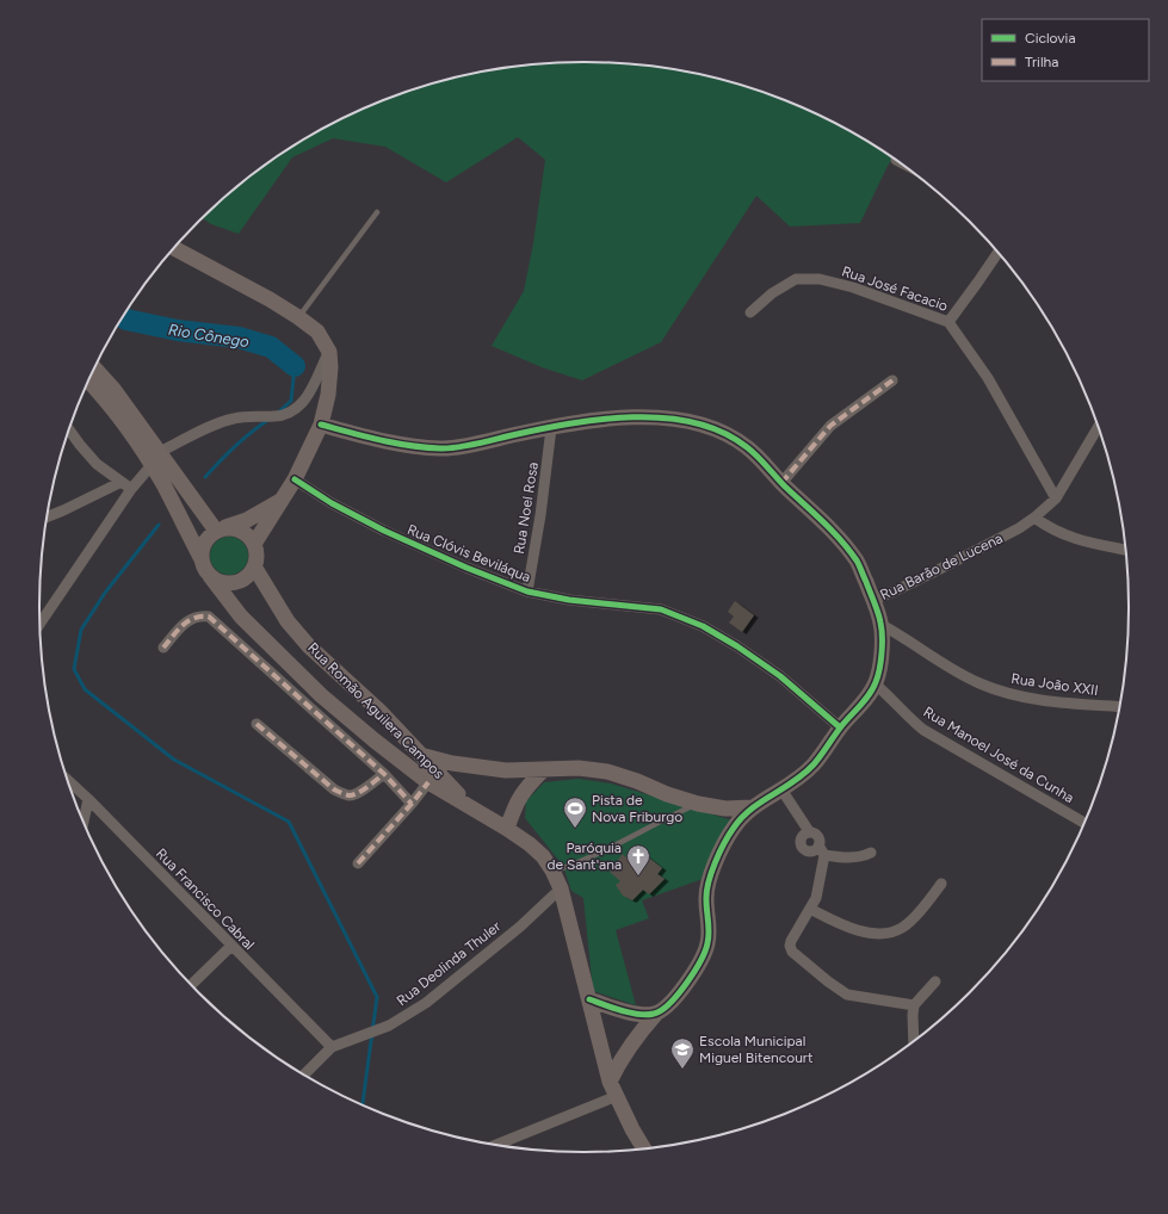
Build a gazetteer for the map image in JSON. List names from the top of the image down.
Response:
{
  "streets": {
    "street": [
      "Rua José Facacio",
      "Rua Noel Rosa",
      "Rua Clóvis Beviláqua",
      "Rua Barão de Lucena",
      "Rua João XXII",
      "Rua Romão Aguilera Campos",
      "Rua Manoel José da Cunha",
      "Rua Francisco Cabral",
      "Rua Deolinda Thuler"
    ]
  },
  "crossings": [
    ["Rua José Facacio", "Rua Barão de Lucena"],
    ["Rua Noel Rosa", "Rua Clóvis Beviláqua"],
    ["Rua Clóvis Beviláqua", "Rua Barão de Lucena"],
    ["Rua Barão de Lucena", "Rua João XXII"],
    ["Rua Barão de Lucena", "Rua Manoel José da Cunha"],
    ["Rua Francisco Cabral", "Rua Deolinda Thuler"]
  ],
  "water": ["Rio Cônego"],
  "places": {
    "sports": ["Pista de Nova Friburgo"],
    "church": ["Paróquia de Sant'ana"],
    "school or university": ["Escola Municipal Miguel Bitencourt"]
  },
  "legend": ["Ciclovia", "Trilha"]
}
